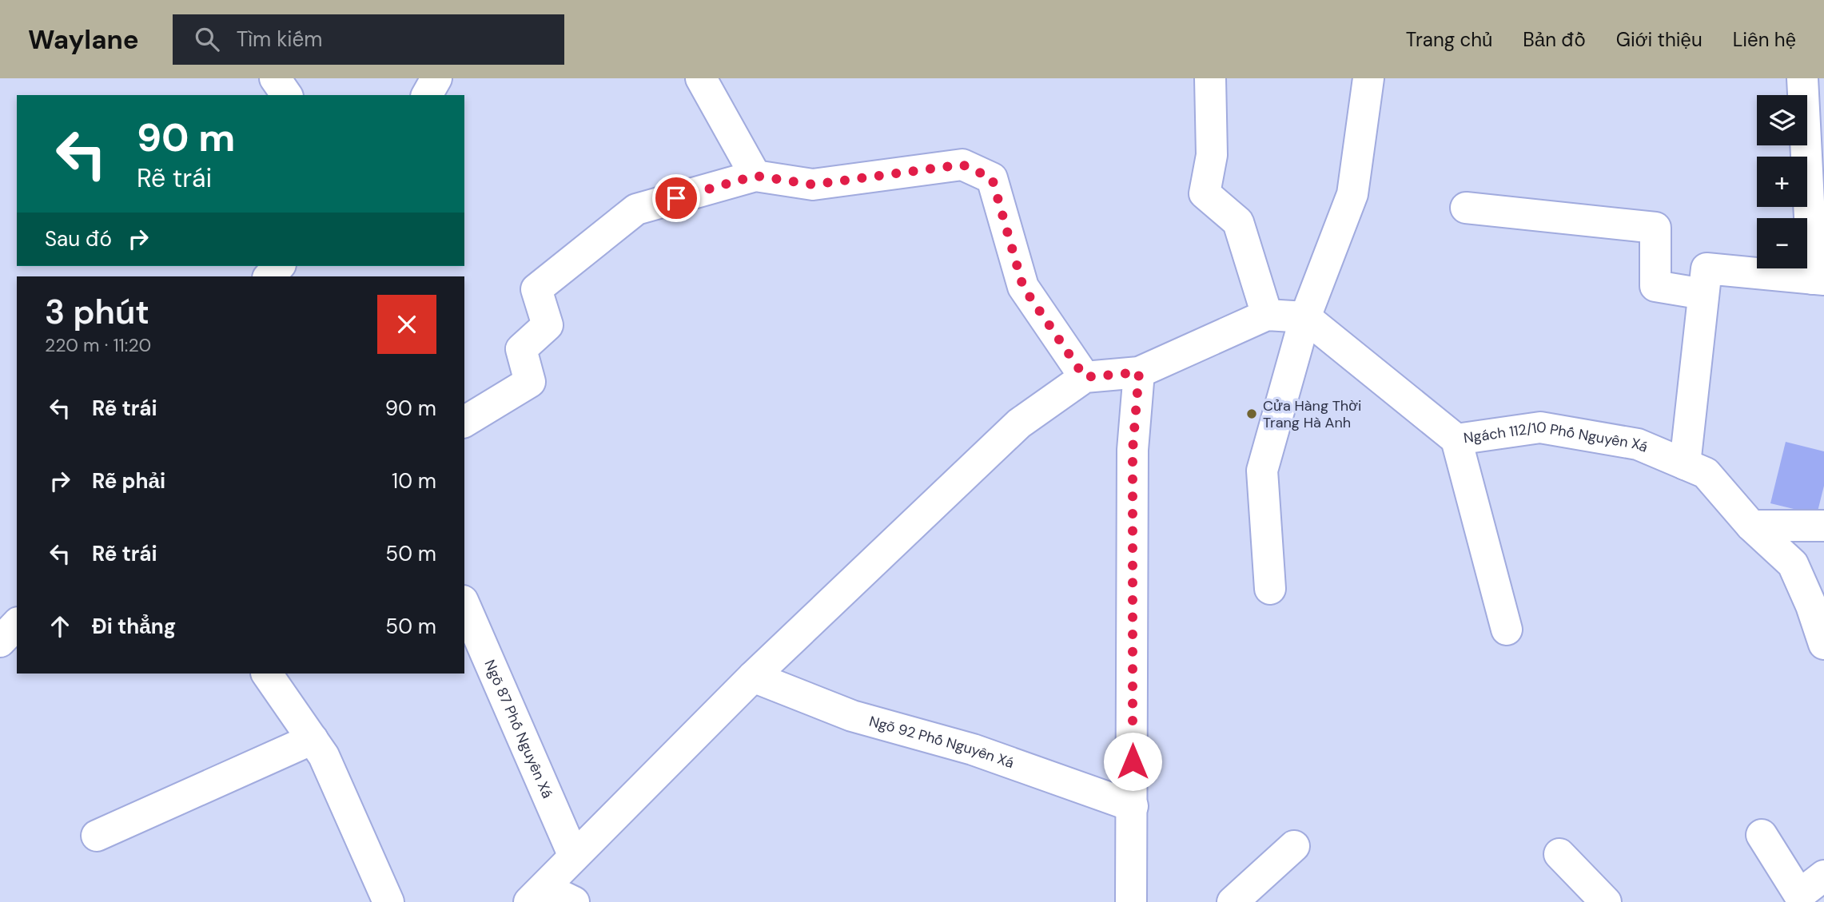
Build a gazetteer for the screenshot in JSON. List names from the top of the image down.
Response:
{
  "streets": {
    "street": ["Ngách 112/10 Phố Nguyên Xá", "Ngõ 87 Phố Nguyên Xá", "Ngõ 92 Phố Nguyên Xá"]
  },
  "places": ["Cửa Hàng Thời Trang Hà Anh"],
  "page": {
    "header": "Waylane",
    "search": "Tìm kiếm",
    "nav": [
      "Trang chủ",
      "Bản đồ",
      "Giới thiệu",
      "Liên hệ"
    ],
    "map_buttons": ["+", "−"],
    "turn": ["90 m", "Rẽ trái"],
    "then": "Sau đó",
    "heading": ["3 phút", "220 m · 11:20"],
    "list": [
      {
        "name": "Rẽ trái",
        "value": "90 m"
      },
      {
        "name": "Rẽ phải",
        "value": "10 m"
      },
      {
        "name": "Rẽ trái",
        "value": "50 m"
      },
      {
        "name": "Đi thẳng",
        "value": "50 m"
      }
    ]
  }
}
